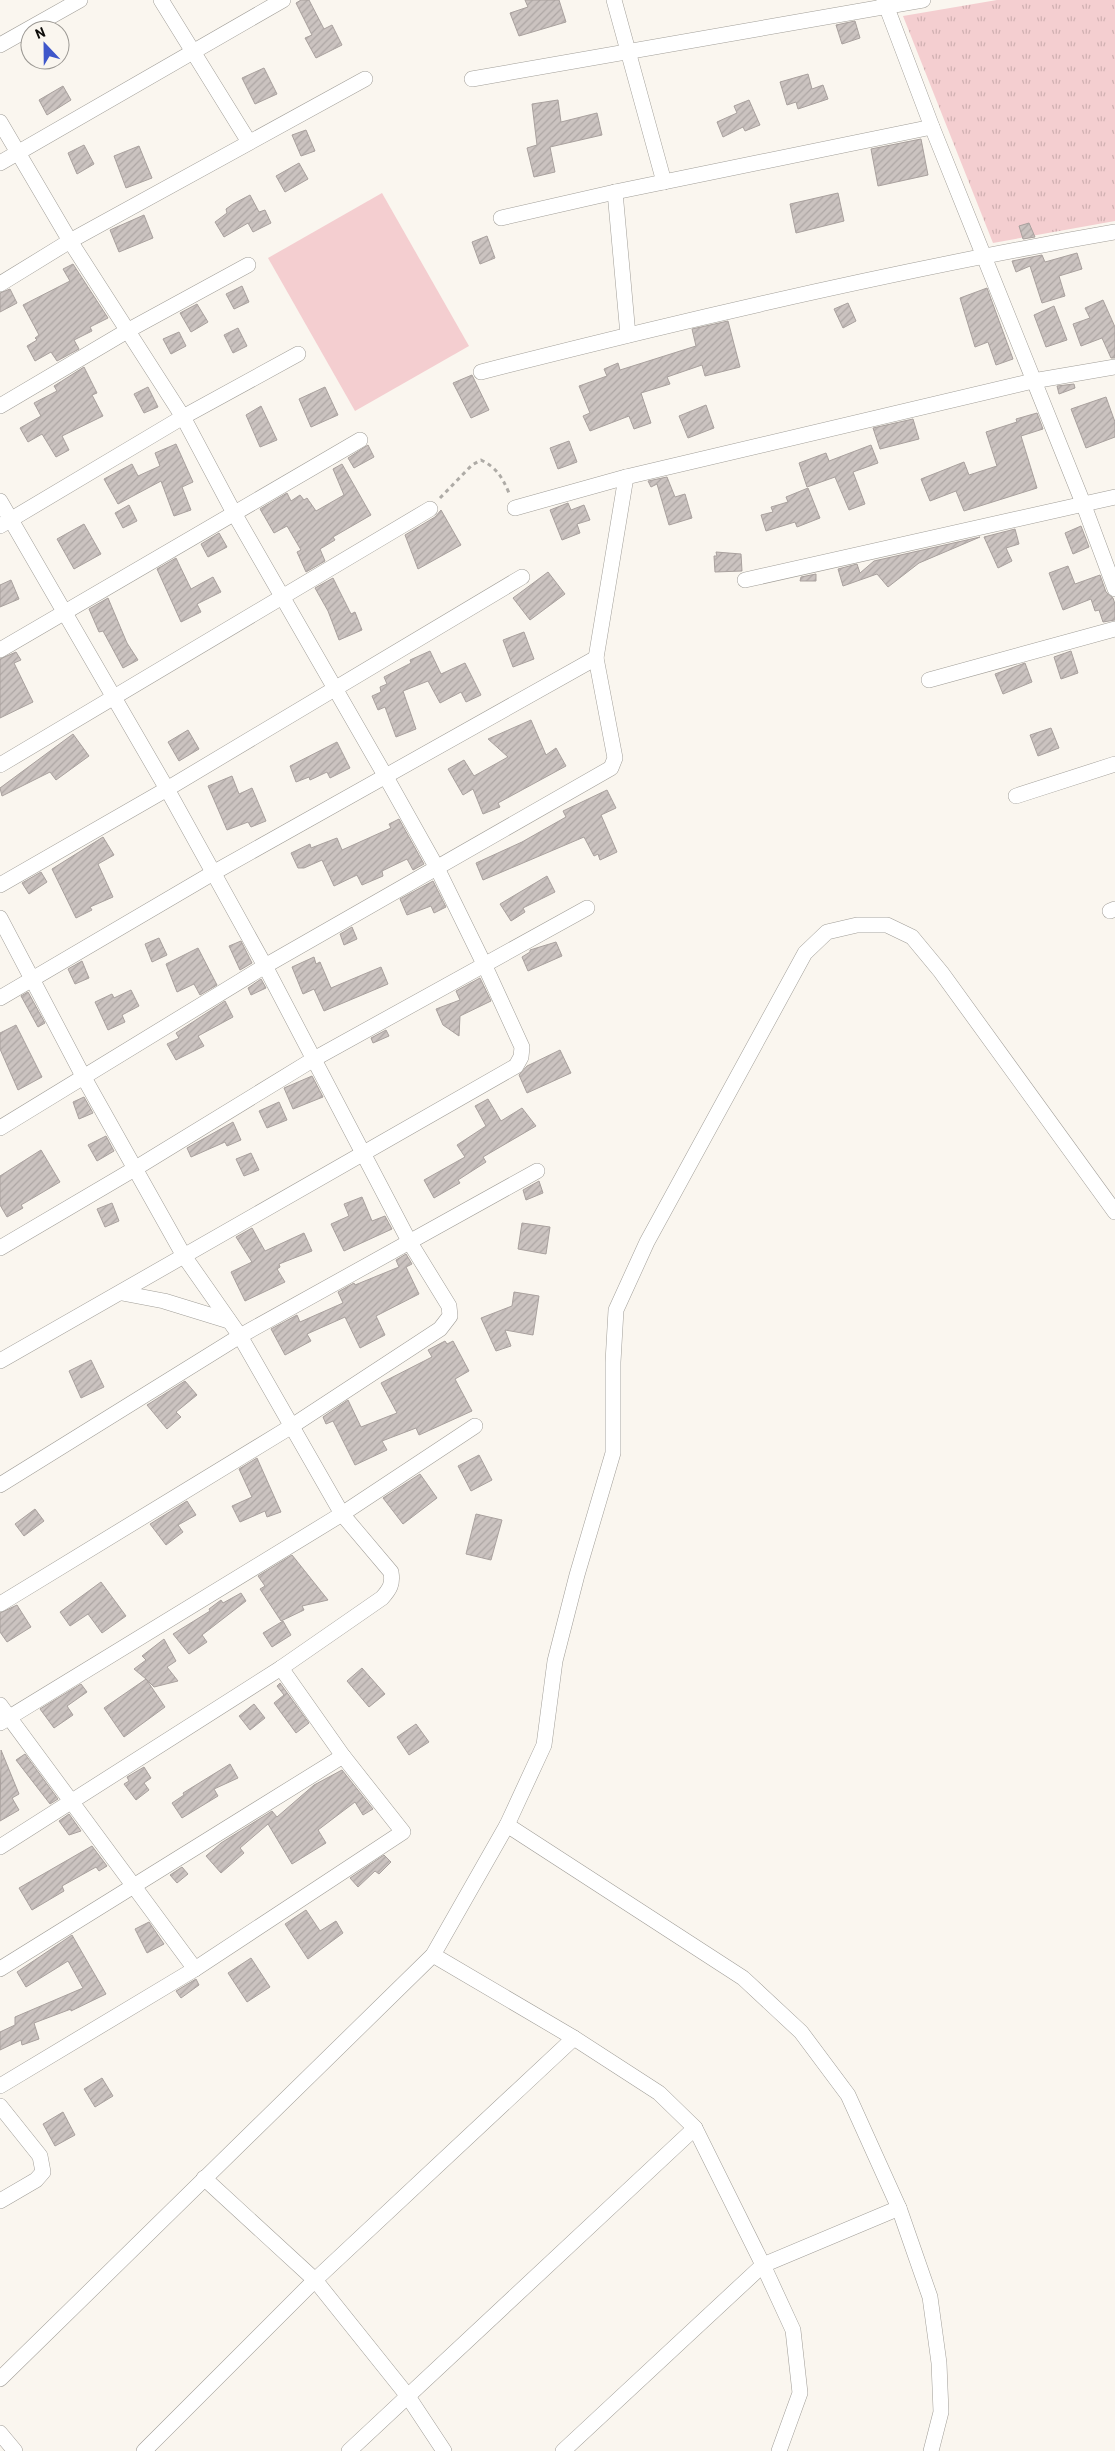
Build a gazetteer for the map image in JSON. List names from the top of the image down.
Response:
{
  "north": "top"
}
